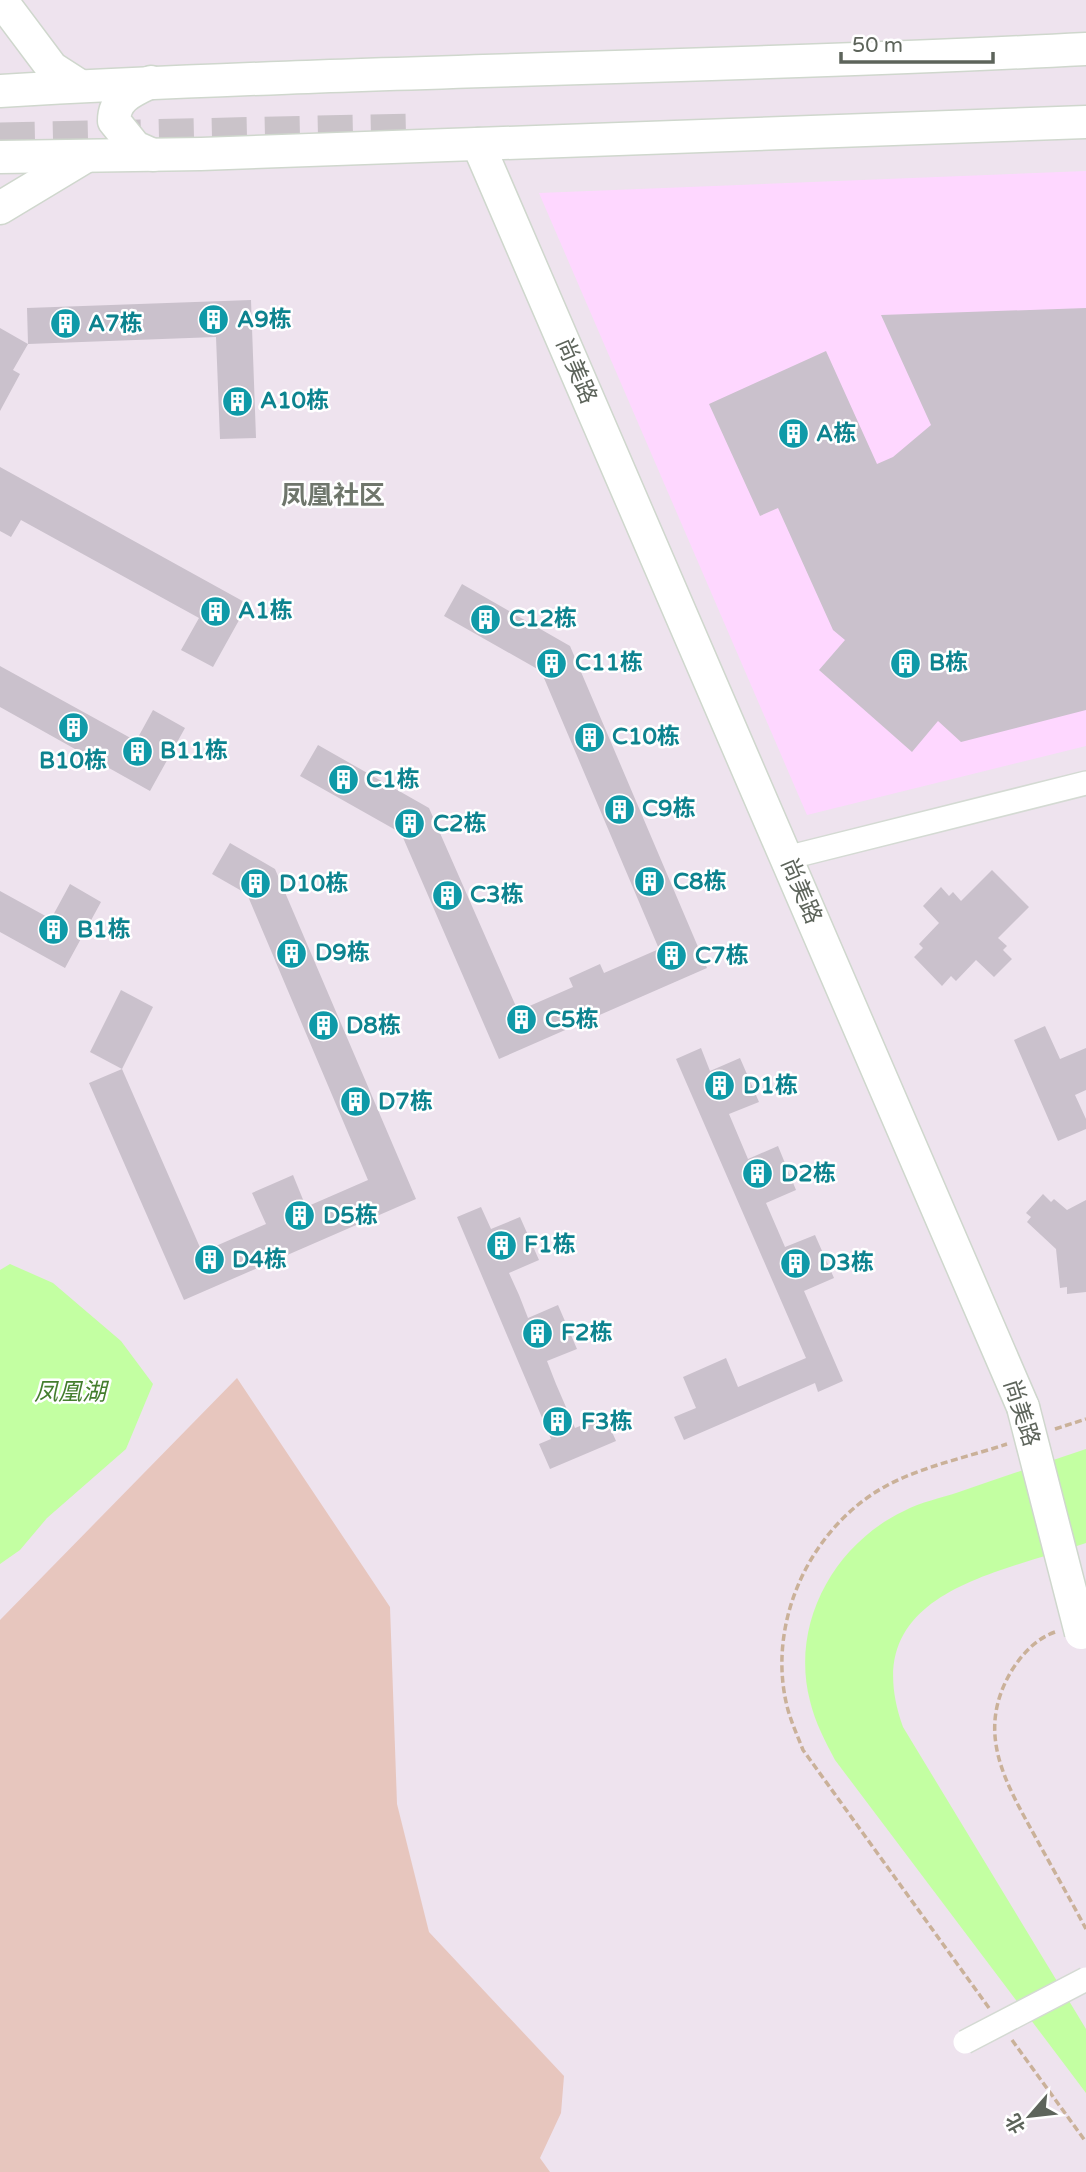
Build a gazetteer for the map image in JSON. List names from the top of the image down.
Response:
{
  "streets": {
    "main road": ["尚美路"]
  },
  "districts": ["凤凰社区"],
  "water": ["凤凰湖"],
  "places": {
    "building": [
      "A9栋",
      "A7栋",
      "A10栋",
      "A栋",
      "A1栋",
      "C12栋",
      "C11栋",
      "B栋",
      "B10栋",
      "C10栋",
      "B11栋",
      "C1栋",
      "C9栋",
      "C2栋",
      "C8栋",
      "D10栋",
      "C3栋",
      "B1栋",
      "D9栋",
      "C7栋",
      "C5栋",
      "D8栋",
      "D1栋",
      "D7栋",
      "D2栋",
      "D5栋",
      "F1栋",
      "D4栋",
      "D3栋",
      "F2栋",
      "F3栋"
    ]
  },
  "scale_bar": "50 m",
  "north": "bottom left"
}
